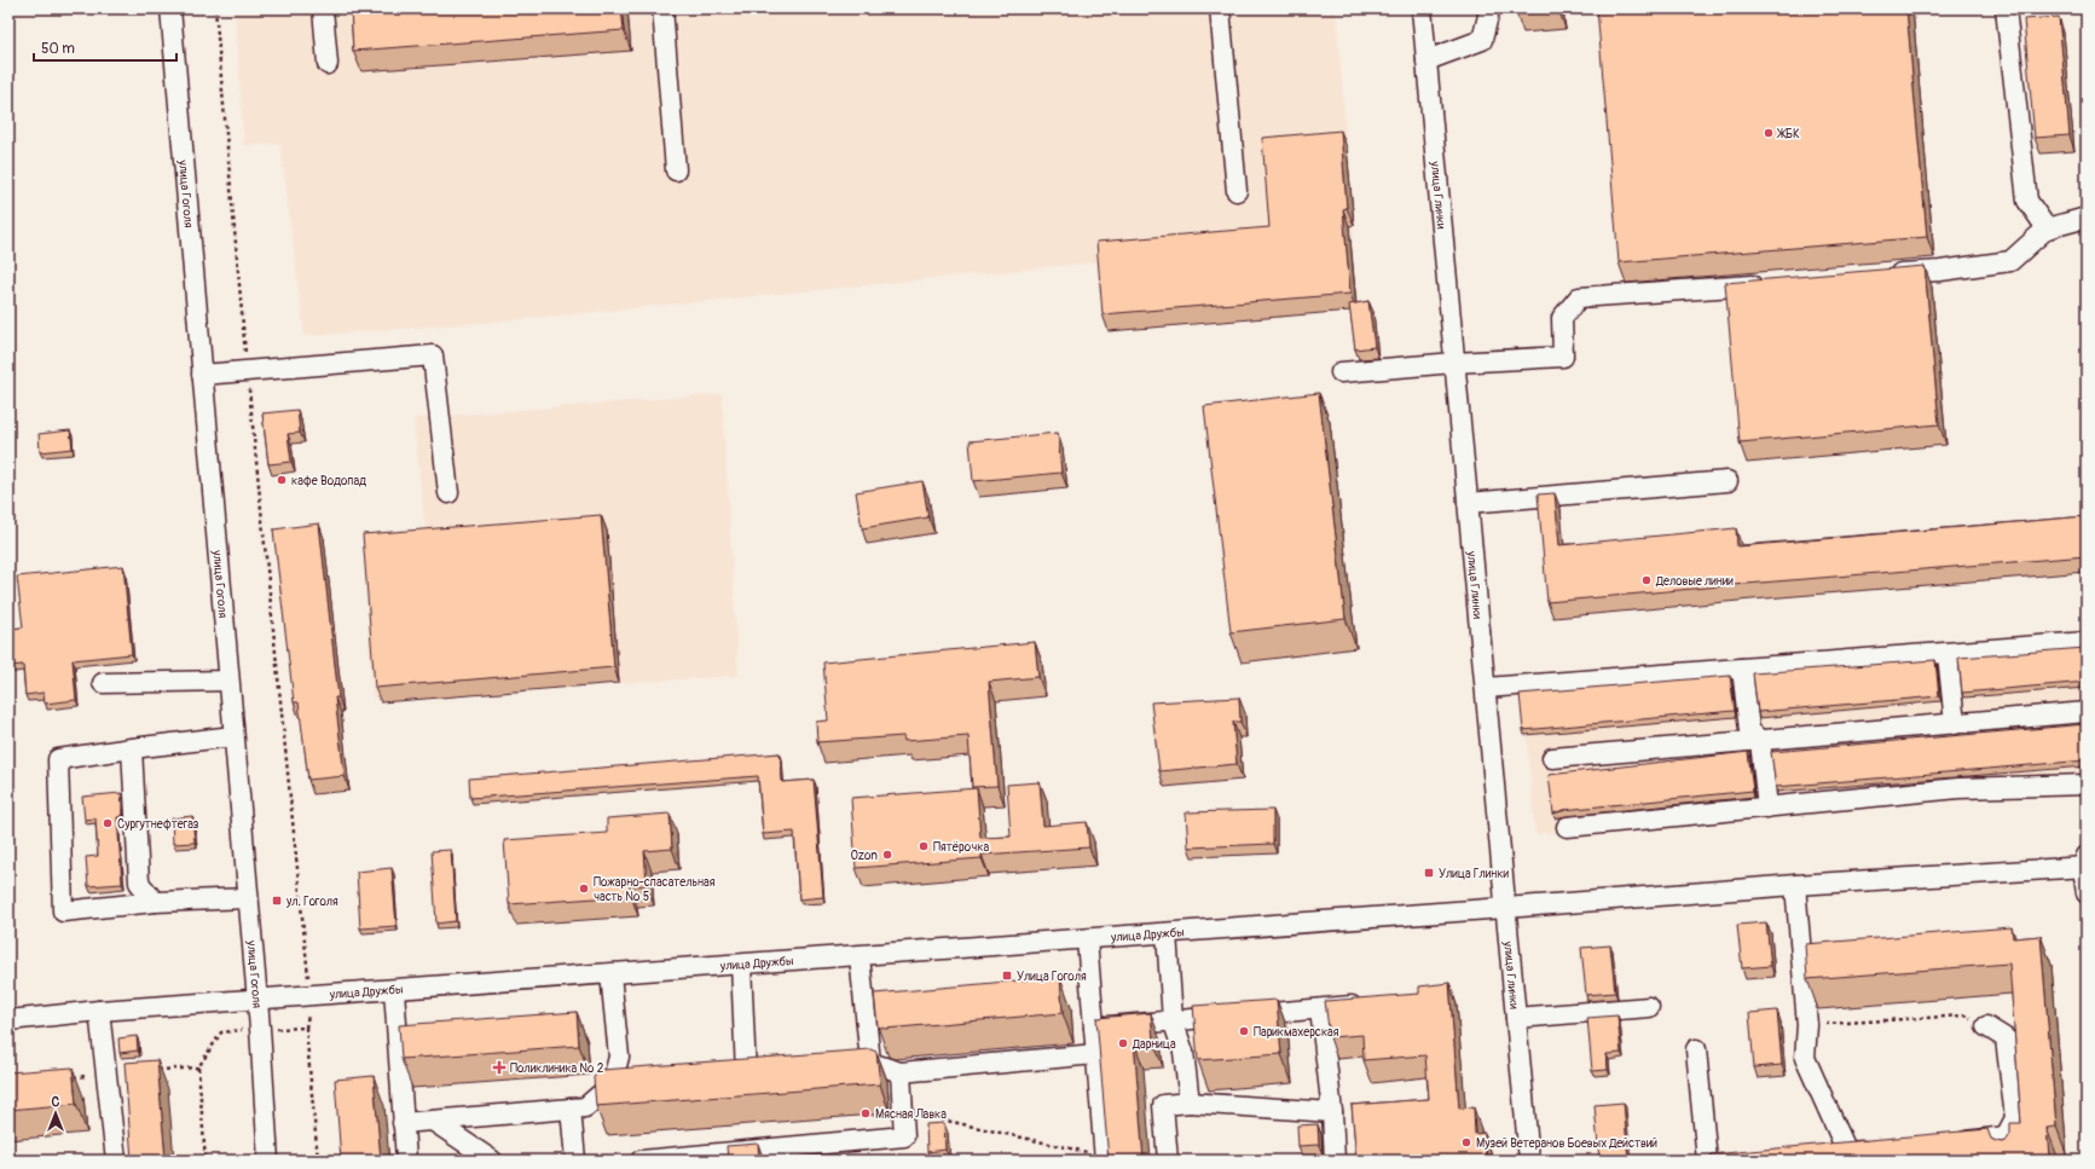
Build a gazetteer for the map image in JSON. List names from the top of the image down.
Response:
{
  "streets": {
    "street": ["улица Гоголя", "улица Глинки", "улица Дружбы"]
  },
  "crossings": [
    ["улица Гоголя", "улица Дружбы"],
    ["улица Глинки", "улица Дружбы"]
  ],
  "places": {
    "other": [
      "ЖБК",
      "кафе Водопад",
      "Деловые линии",
      "Сургутнефтегаз",
      "Пятёрочка",
      "Ozon",
      "Пожарно-спасательная часть № 5",
      "Парикмахерская",
      "Дарница",
      "Мясная Лавка",
      "Музей Ветеранов Боевых Действий"
    ],
    "transit": ["Улица Глинки", "ул. Гоголя", "Улица Гоголя"],
    "health": ["Поликлиника № 2"]
  },
  "scale_bar": "50 m",
  "north": "top"
}
